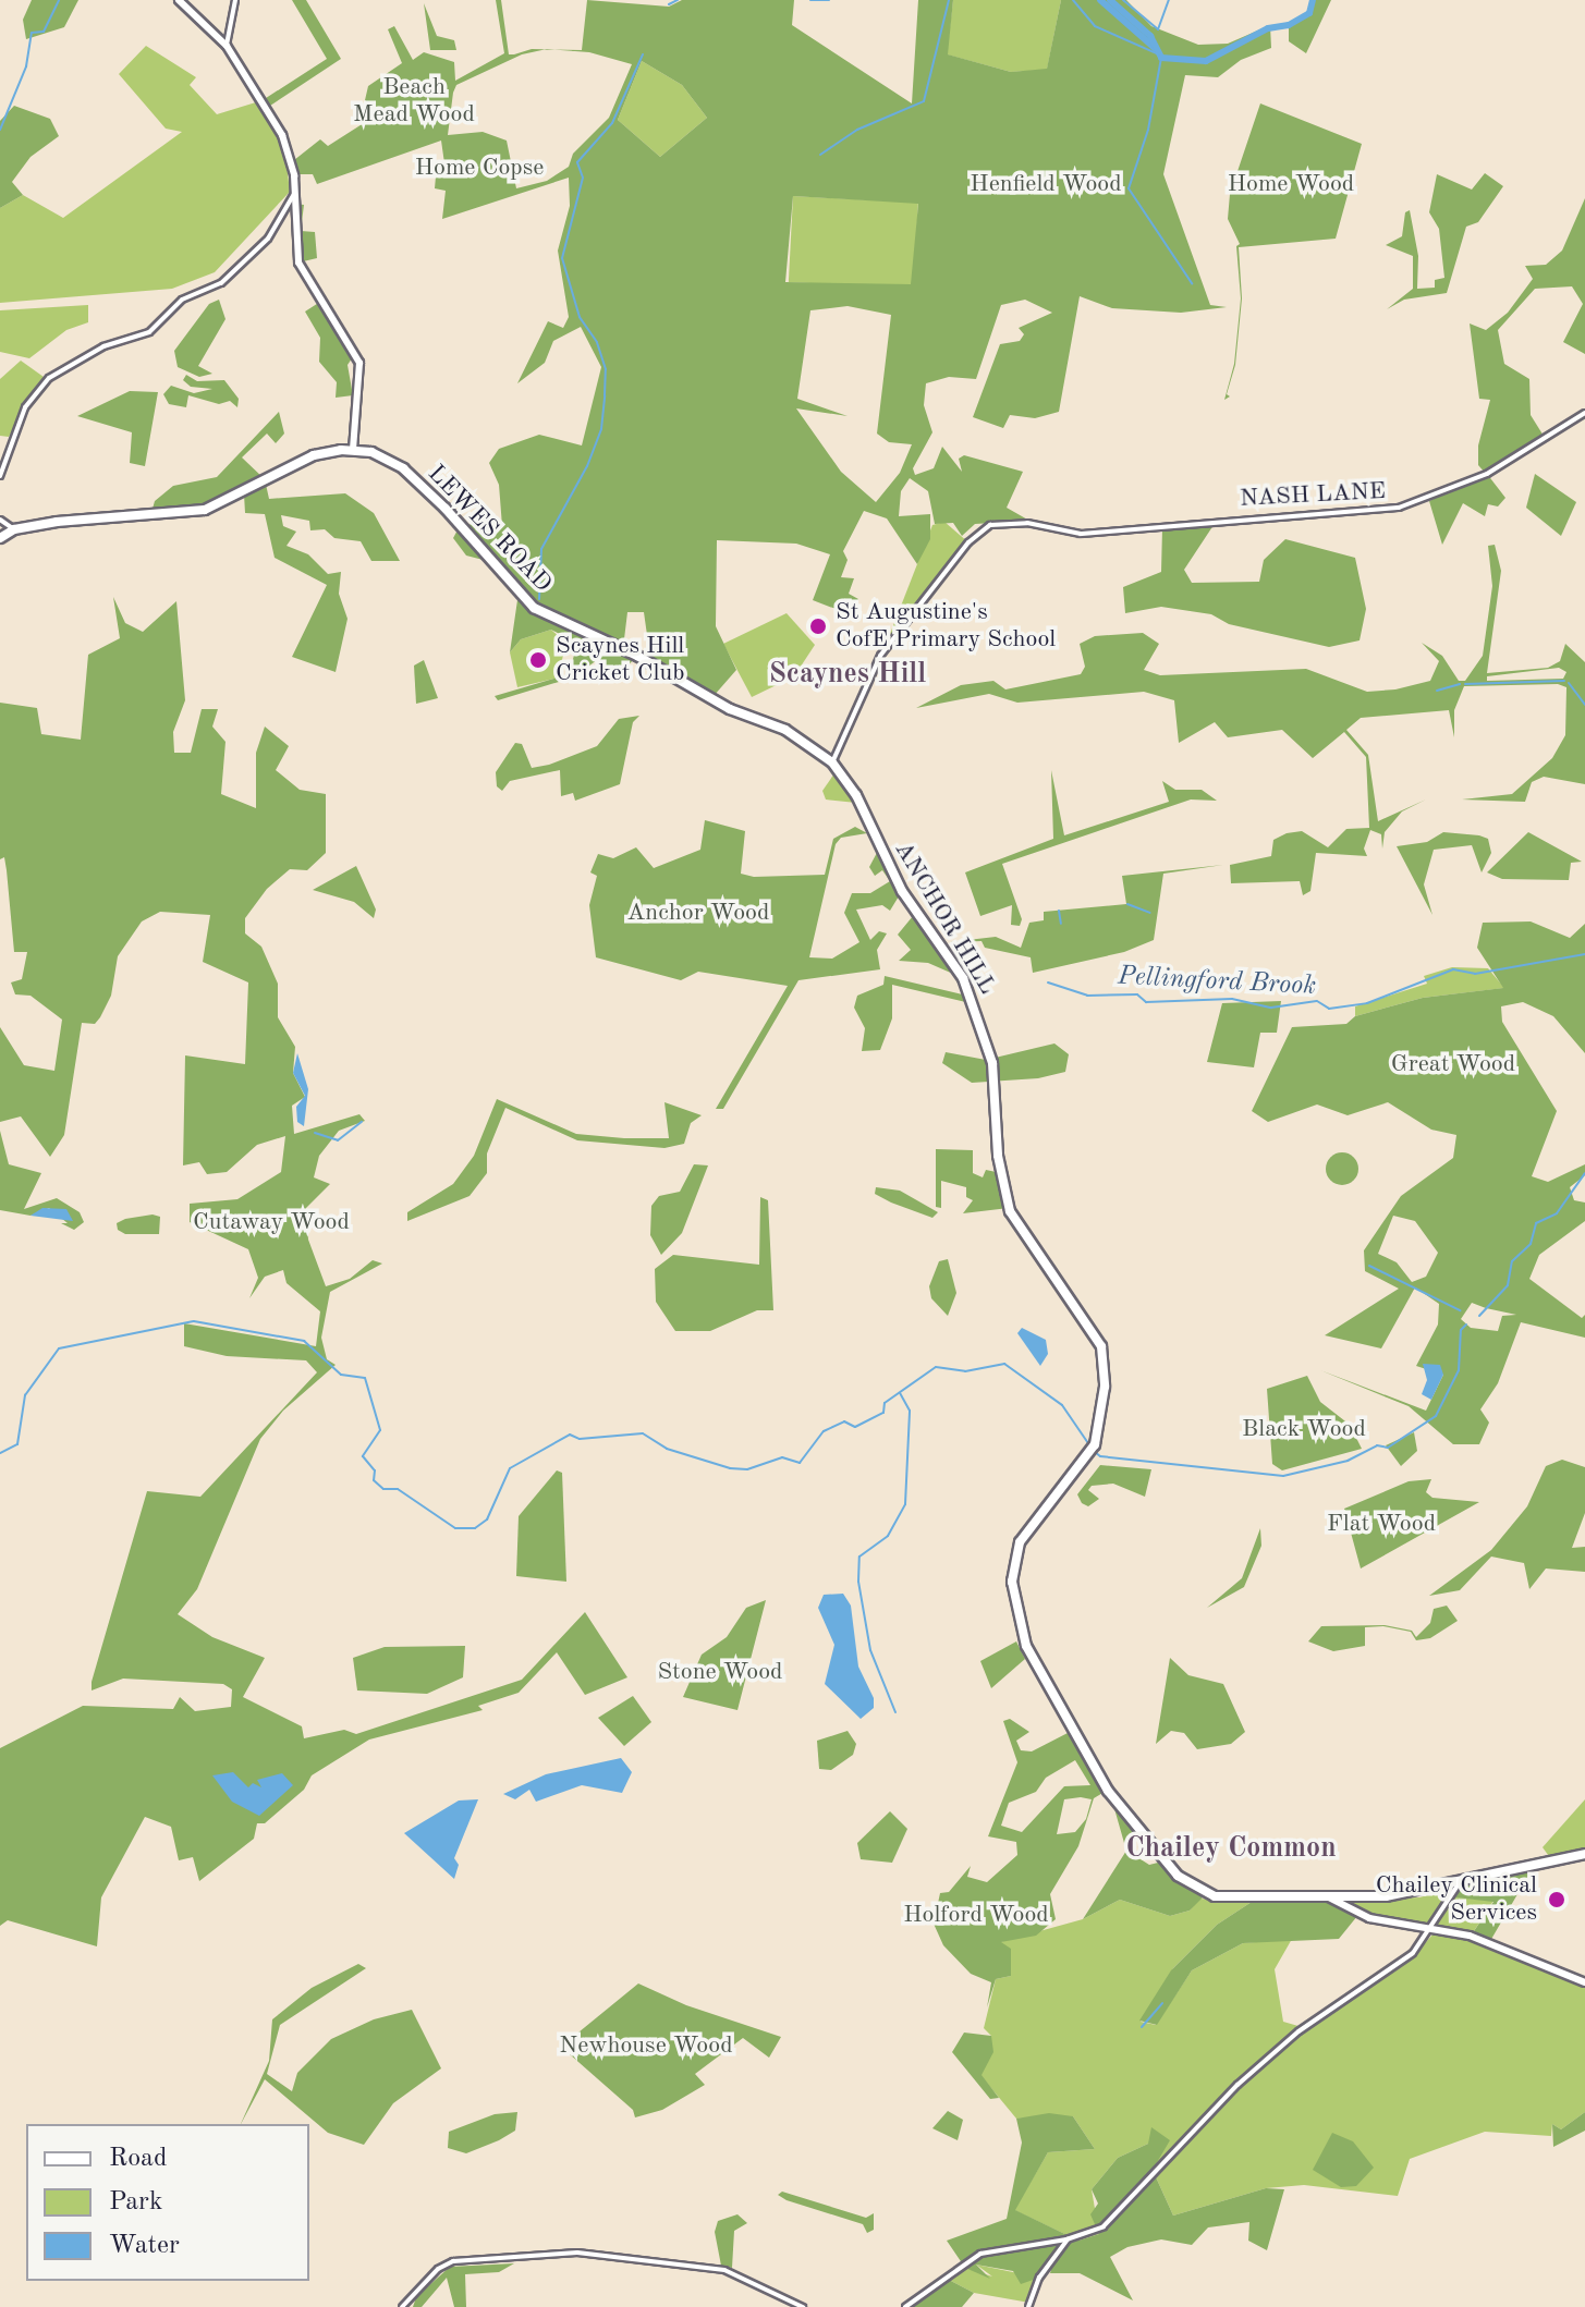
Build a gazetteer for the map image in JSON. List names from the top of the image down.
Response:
{
  "streets": {
    "highway": ["LEWES ROAD", "ANCHOR HILL"],
    "street": ["NASH LANE"]
  },
  "crossings": [
    ["NASH LANE", "LEWES ROAD"],
    ["NASH LANE", "ANCHOR HILL"],
    ["LEWES ROAD", "ANCHOR HILL"]
  ],
  "districts": ["Scaynes Hill", "Chailey Common"],
  "water": ["Pellingford Brook"],
  "parks": [
    "Beach Mead Wood",
    "Home Copse",
    "Henfield Wood",
    "Home Wood",
    "Anchor Wood",
    "Great Wood",
    "Cutaway Wood",
    "Black Wood",
    "Flat Wood",
    "Stone Wood",
    "Holford Wood",
    "Newhouse Wood"
  ],
  "places": ["St Augustine's CofE Primary School", "Scaynes Hill Cricket Club", "Chailey Clinical Services"],
  "legend": ["Road", "Park", "Water"]
}
